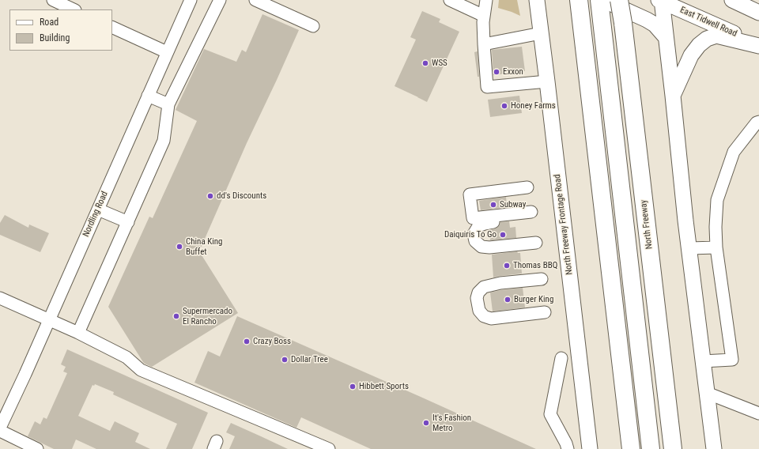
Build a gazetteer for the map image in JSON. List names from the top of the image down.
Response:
{
  "streets": {
    "highway": ["North Freeway"],
    "main road": ["East Tidwell Road", "North Freeway Frontage Road"],
    "street": ["Nordling Road"]
  },
  "places": [
    "WSS",
    "Exxon",
    "Honey Farms",
    "dd's Discounts",
    "Subway",
    "Daiquiris To Go",
    "China King Buffet",
    "Thomas BBQ",
    "Burger King",
    "Supermercado El Rancho",
    "Crazy Boss",
    "Dollar Tree",
    "Hibbett Sports",
    "It's Fashion Metro"
  ],
  "legend": ["Road", "Building"]
}
